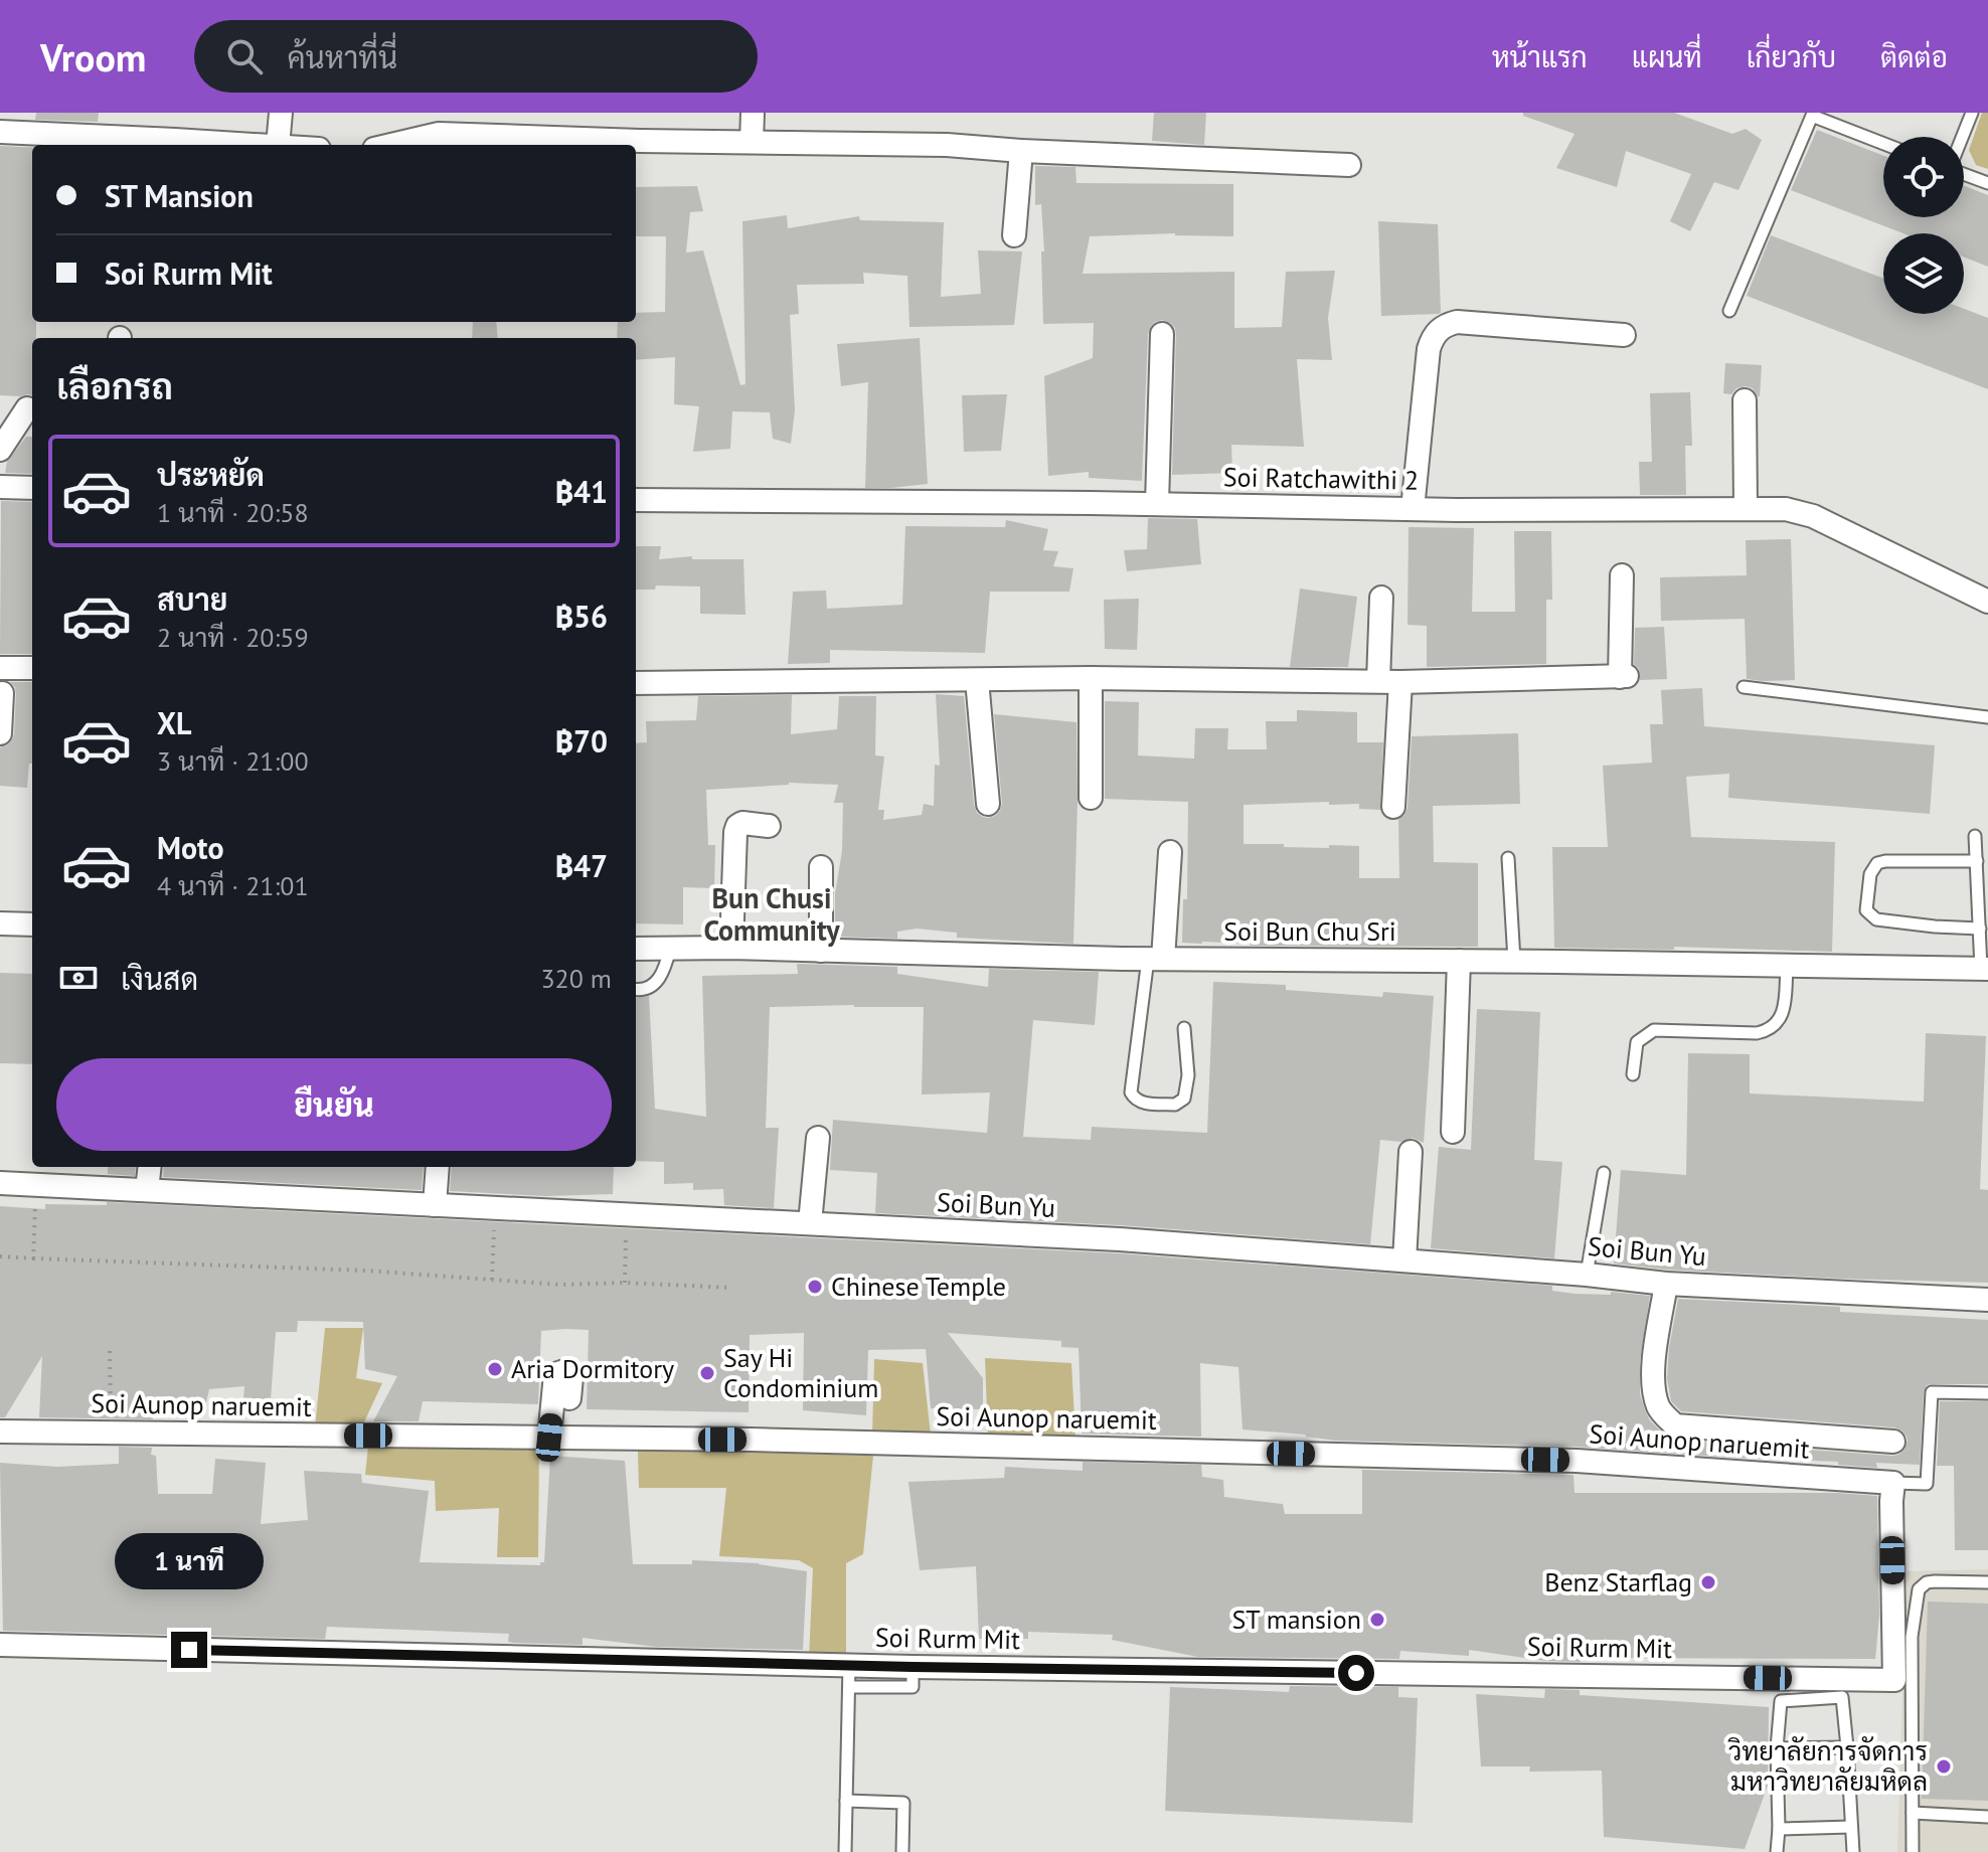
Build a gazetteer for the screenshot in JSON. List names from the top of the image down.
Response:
{
  "streets": {
    "street": [
      "Soi Ratchawithi 2",
      "Soi Bun Chu Sri",
      "Soi Bun Yu",
      "Soi Aunop naruemit",
      "Soi Rurm Mit"
    ]
  },
  "districts": ["Bun Chusi Community"],
  "places": [
    "Chinese Temple",
    "Aria Dormitory",
    "Say Hi Condominium",
    "Benz Starflag",
    "ST mansion",
    "วิทยาลัยการจัดการ มหาวิทยาลัยมหิดล"
  ],
  "page": {
    "header": "Vroom",
    "search": "ค้นหาที่นี่",
    "nav": [
      "หน้าแรก",
      "แผนที่",
      "เกี่ยวกับ",
      "ติดต่อ"
    ],
    "banner": ["ST Mansion", "Soi Rurm Mit"],
    "heading": "เลือกรถ",
    "list": [
      {
        "name": "ประหยัด",
        "note": "1 นาที · 20:58",
        "value": "฿41"
      },
      {
        "name": "สบาย",
        "note": "2 นาที · 20:59",
        "value": "฿56"
      },
      {
        "name": "XL",
        "note": "3 นาที · 21:00",
        "value": "฿70"
      },
      {
        "name": "Moto",
        "note": "4 นาที · 21:01",
        "value": "฿47"
      }
    ],
    "pay": ["เงินสด", "320 m"],
    "buttons": "ยืนยัน",
    "bubble": "1 นาที"
  }
}
